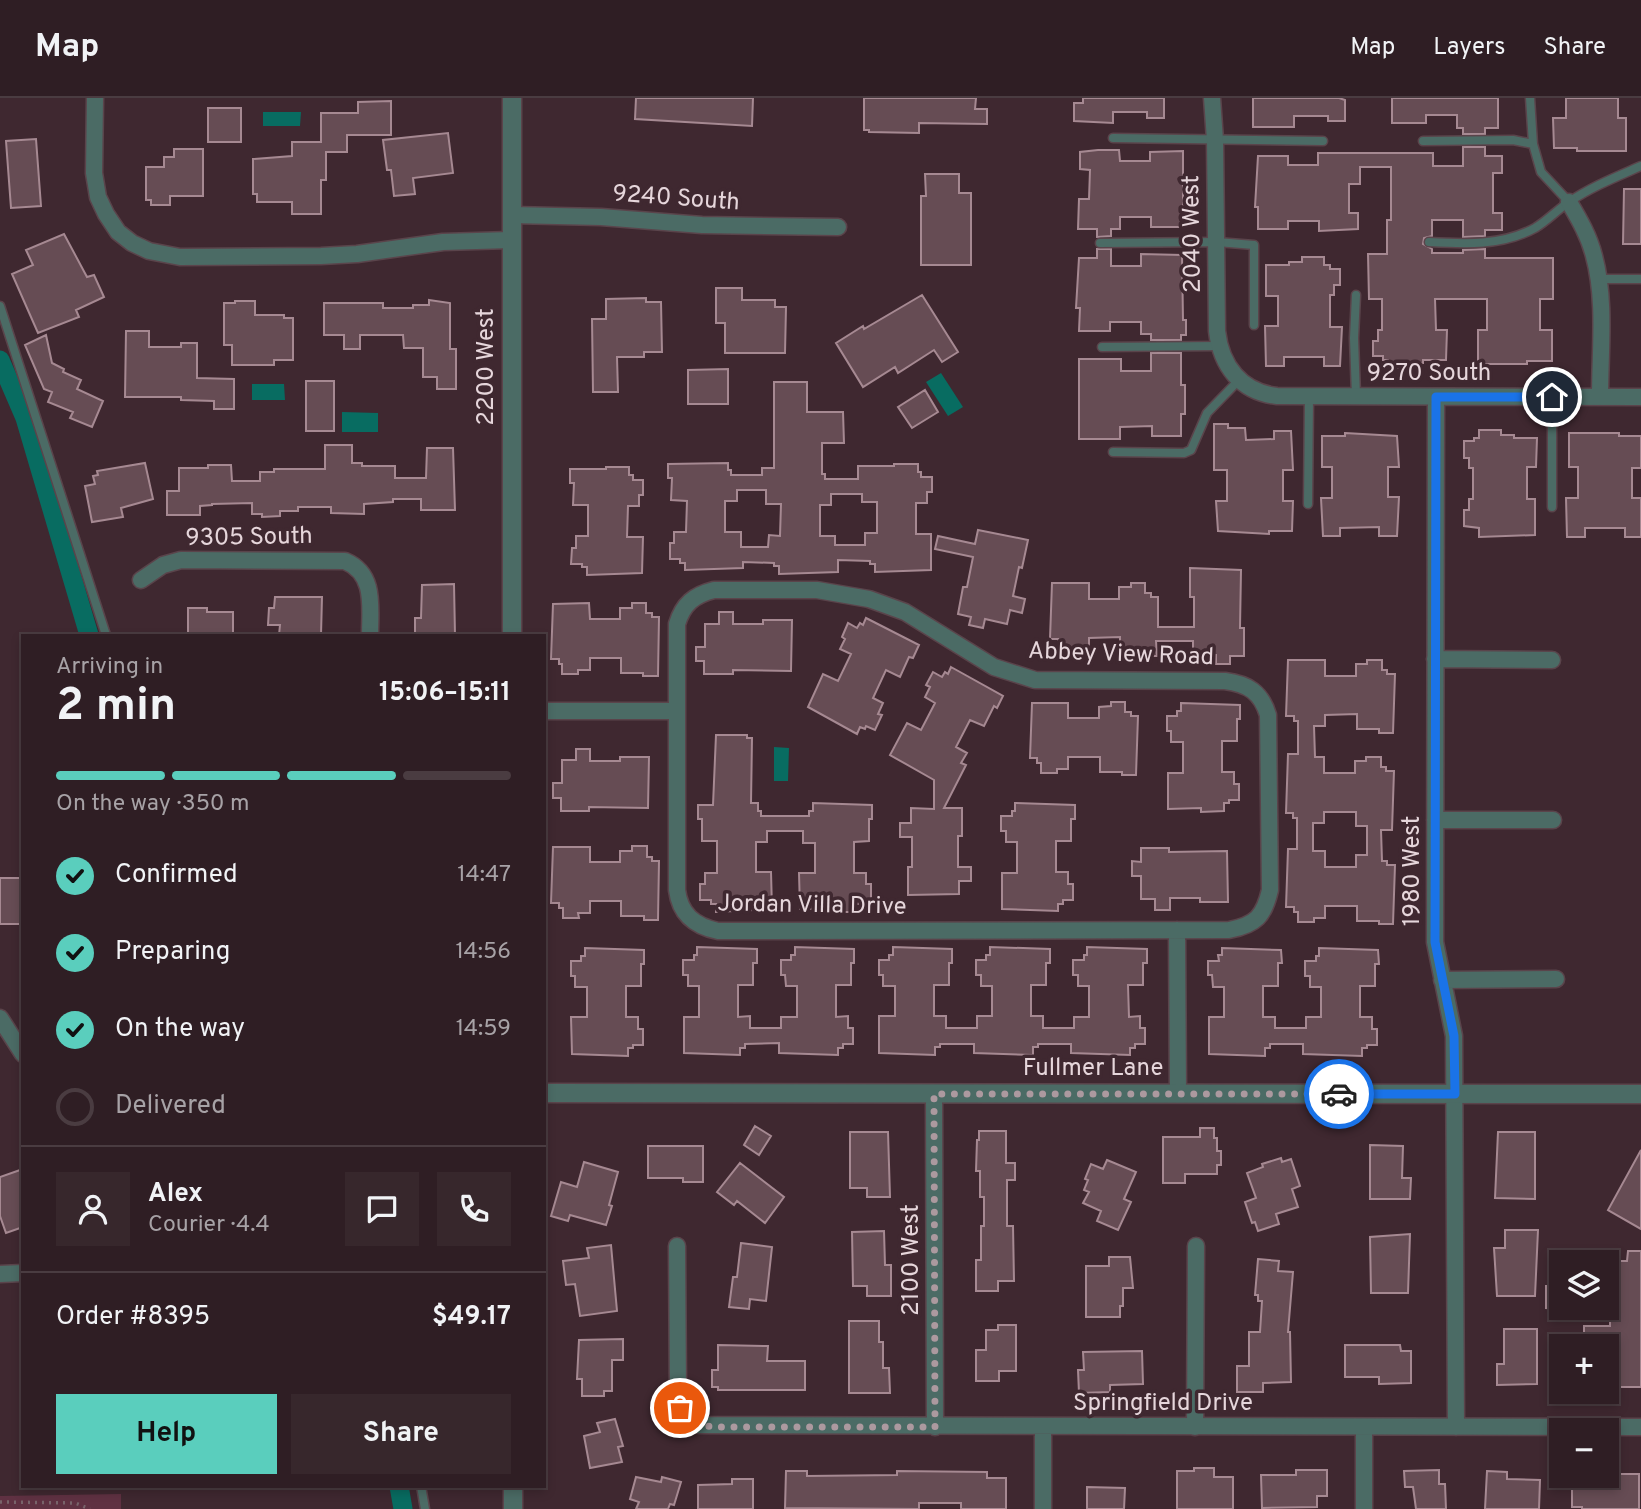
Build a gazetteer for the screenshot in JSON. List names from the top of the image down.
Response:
{
  "streets": {
    "street": [
      "9240 South",
      "2040 West",
      "2200 West",
      "9270 South",
      "9305 South",
      "Abbey View Road",
      "1980 West",
      "Jordan Villa Drive",
      "Fullmer Lane",
      "2100 West",
      "Springfield Drive"
    ]
  },
  "crossings": [
    ["9240 South", "2200 West"],
    ["2040 West", "9270 South"],
    ["9270 South", "1980 West"],
    ["Abbey View Road", "Jordan Villa Drive"],
    ["1980 West", "Fullmer Lane"],
    ["1980 West", "Springfield Drive"],
    ["Fullmer Lane", "2100 West"],
    ["2100 West", "Springfield Drive"]
  ],
  "page": {
    "header": "Map",
    "nav": ["Map", "Layers", "Share"],
    "heading": ["2 min", "Arriving in", "15:06–15:11"],
    "panel": [
      "Alex",
      "Courier · 4.4",
      "Order #8395",
      "$49.17"
    ],
    "bar": "On the way · 350 m",
    "list": [
      ["Confirmed", "14:47"],
      ["Preparing", "14:56"],
      ["On the way", "14:59"],
      "Delivered"
    ],
    "map_buttons": ["+", "−"],
    "buttons": ["Help", "Share"]
  }
}
